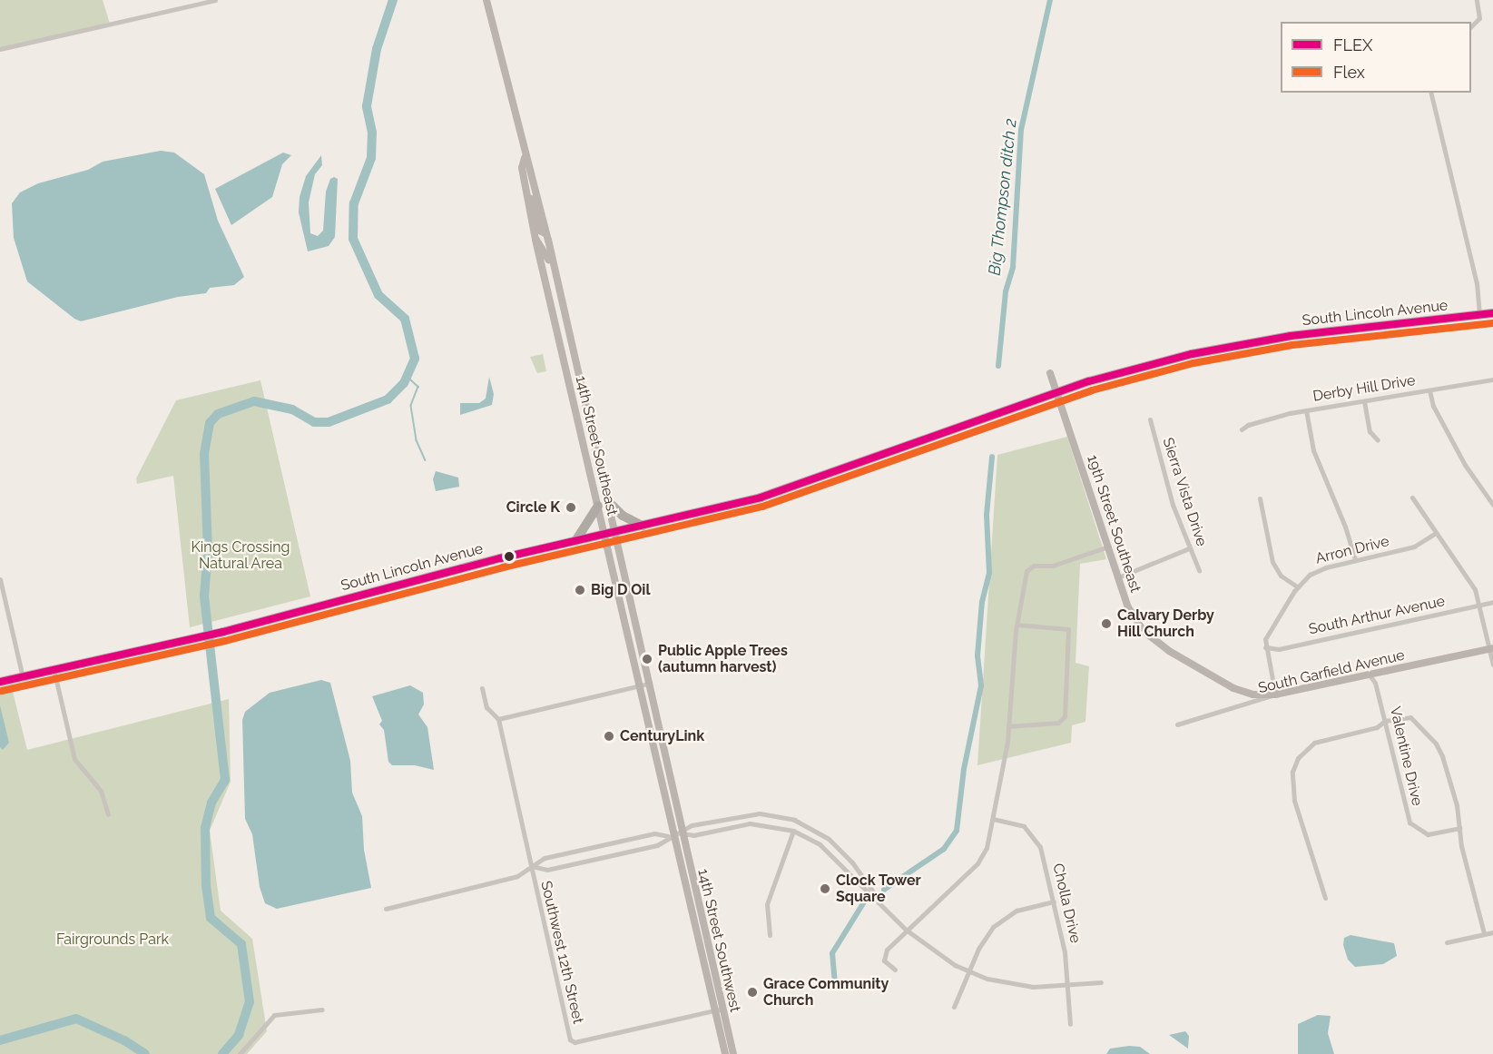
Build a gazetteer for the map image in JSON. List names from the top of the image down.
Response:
{
  "streets": {
    "highway": ["South Lincoln Avenue"],
    "main road": [
      "14th Street Southeast",
      "19th Street Southeast",
      "South Garfield Avenue",
      "14th Street Southwest"
    ],
    "street": [
      "Derby Hill Drive",
      "Sierra Vista Drive",
      "Arron Drive",
      "South Arthur Avenue",
      "Valentine Drive",
      "Cholla Drive",
      "Southwest 12th Street"
    ]
  },
  "crossings": [
    ["South Lincoln Avenue", "14th Street Southeast"],
    ["South Lincoln Avenue", "19th Street Southeast"],
    ["14th Street Southeast", "14th Street Southwest"],
    ["19th Street Southeast", "South Garfield Avenue"],
    ["Arron Drive", "South Arthur Avenue"],
    ["South Garfield Avenue", "Valentine Drive"],
    ["14th Street Southwest", "Southwest 12th Street"]
  ],
  "water": ["Big Thompson ditch 2"],
  "parks": ["Kings Crossing Natural Area", "Fairgrounds Park"],
  "places": [
    "Circle K",
    "Big D Oil",
    "Calvary Derby Hill Church",
    "Public Apple Trees (autumn harvest)",
    "CenturyLink",
    "Clock Tower Square",
    "Grace Community Church"
  ],
  "lines": ["transit line FLEX", "transit line Flex"],
  "legend": ["FLEX", "Flex"]
}
